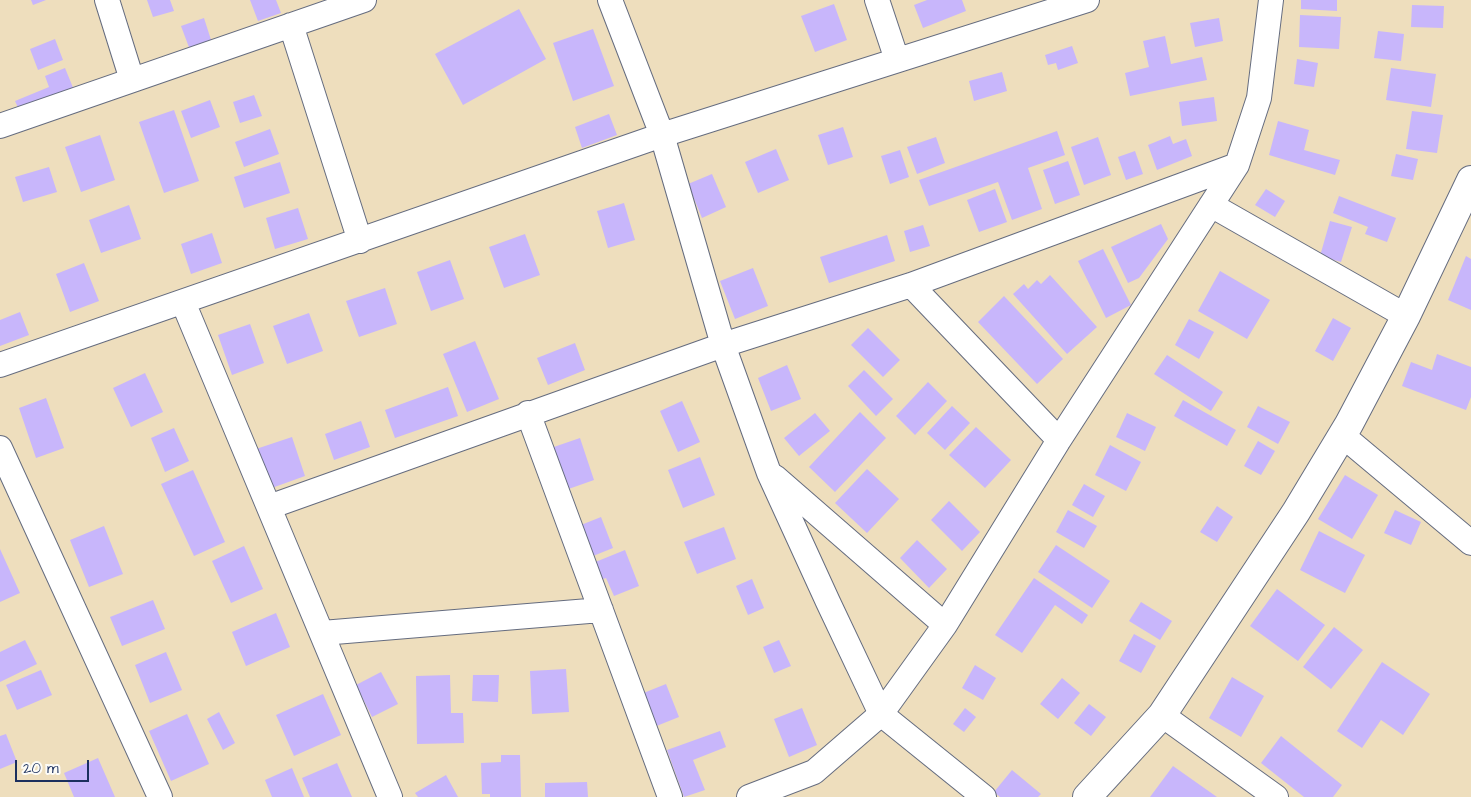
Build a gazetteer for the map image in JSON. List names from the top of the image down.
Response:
{
  "scale_bar": "20 m"
}
